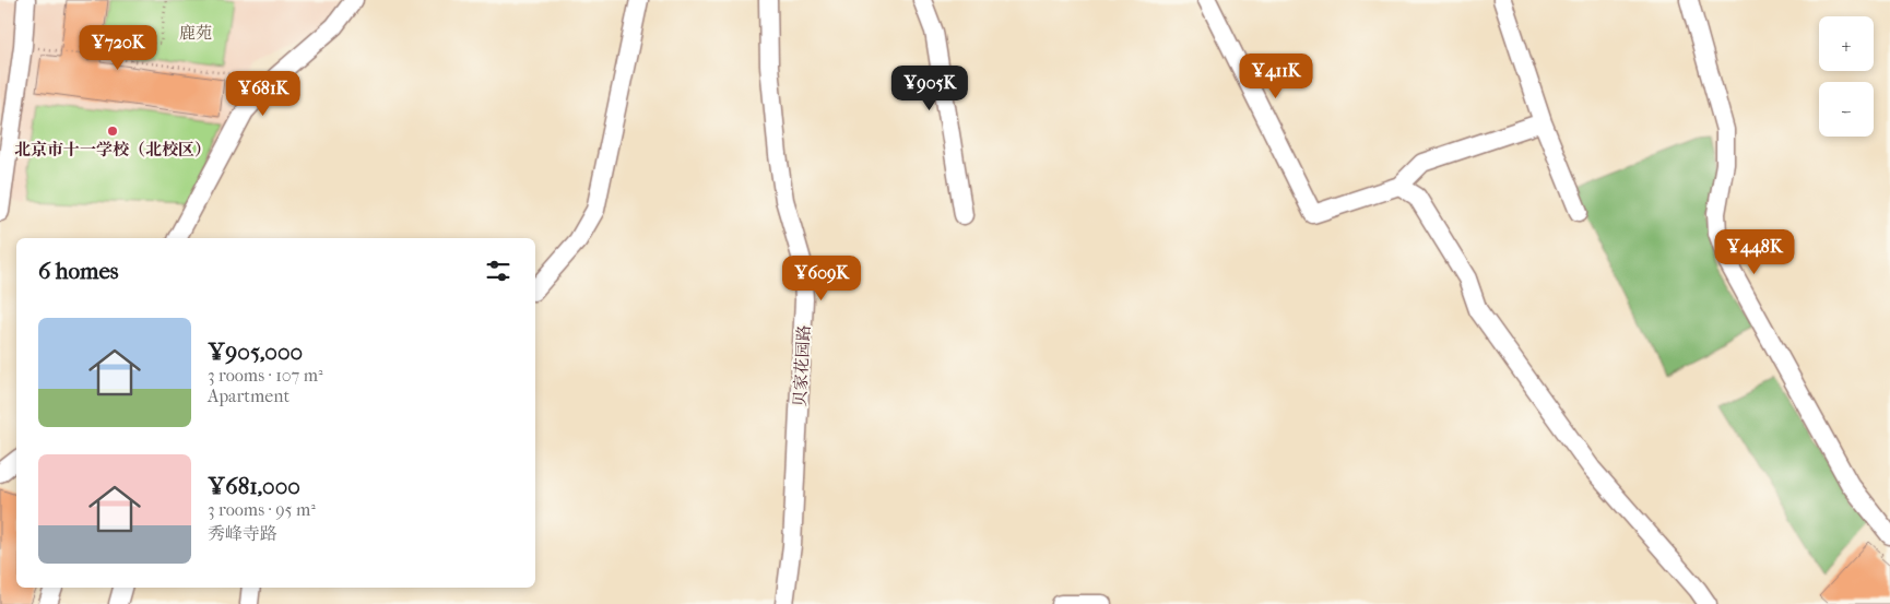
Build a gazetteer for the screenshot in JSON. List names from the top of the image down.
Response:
{
  "streets": {
    "street": ["贝家花园路"]
  },
  "parks": ["鹿苑"],
  "places": ["北京市十一学校（北校区）"],
  "page": {
    "map_buttons": ["+", "−"],
    "price": [
      "¥720K",
      "¥411K",
      "¥905K",
      "¥681K",
      "¥448K",
      "¥609K"
    ],
    "heading": "6 homes",
    "list": [
      {
        "name": "¥905,000",
        "note": "3 rooms · 107 m² · Apartment"
      },
      {
        "name": "¥681,000",
        "note": "3 rooms · 95 m² · 秀峰寺路"
      }
    ]
  }
}
